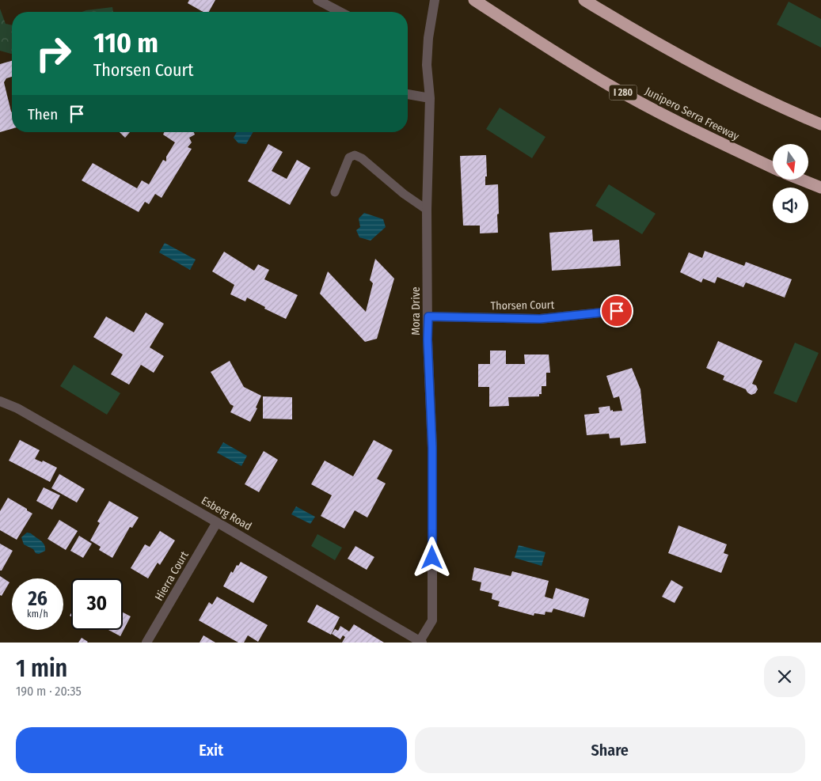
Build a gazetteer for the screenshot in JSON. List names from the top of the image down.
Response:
{
  "streets": {
    "highway": ["I 280", "Junipero Serra Freeway"],
    "street": [
      "Thorsen Court",
      "Mora Drive",
      "Esberg Road",
      "Hierra Court"
    ]
  },
  "crossings": [
    ["Thorsen Court", "Mora Drive"],
    ["Mora Drive", "Esberg Road"],
    ["Esberg Road", "Hierra Court"]
  ],
  "north": "bottom",
  "page": {
    "turn": ["110 m", "Thorsen Court"],
    "then": "Then",
    "speed": "26 km/h",
    "limit": "30",
    "heading": ["1 min", "190 m · 20:35"],
    "buttons": ["Exit", "Share"]
  }
}
